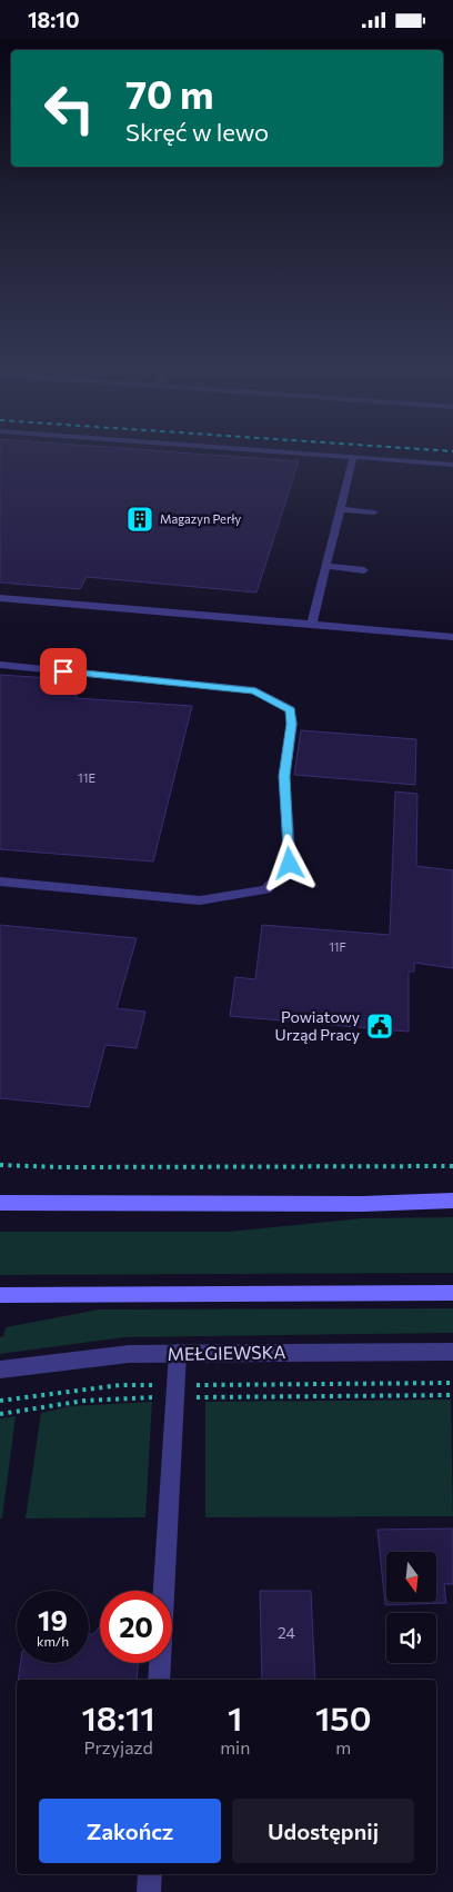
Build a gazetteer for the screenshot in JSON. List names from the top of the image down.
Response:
{
  "streets": {
    "street": ["MEŁGIEWSKA"]
  },
  "places": {
    "building": ["Magazyn Perły"],
    "public building": ["Powiatowy Urząd Pracy"]
  },
  "house_numbers": ["11E", "11F", "24"],
  "north": "bottom",
  "page": {
    "status": "18:10",
    "turn": ["70 m", "Skręć w lewo"],
    "speed": "19 km/h",
    "limit": "20",
    "eta": [
      "18:11",
      "Przyjazd",
      "1",
      "min",
      "150",
      "m"
    ],
    "buttons": ["Zakończ", "Udostępnij"]
  }
}
